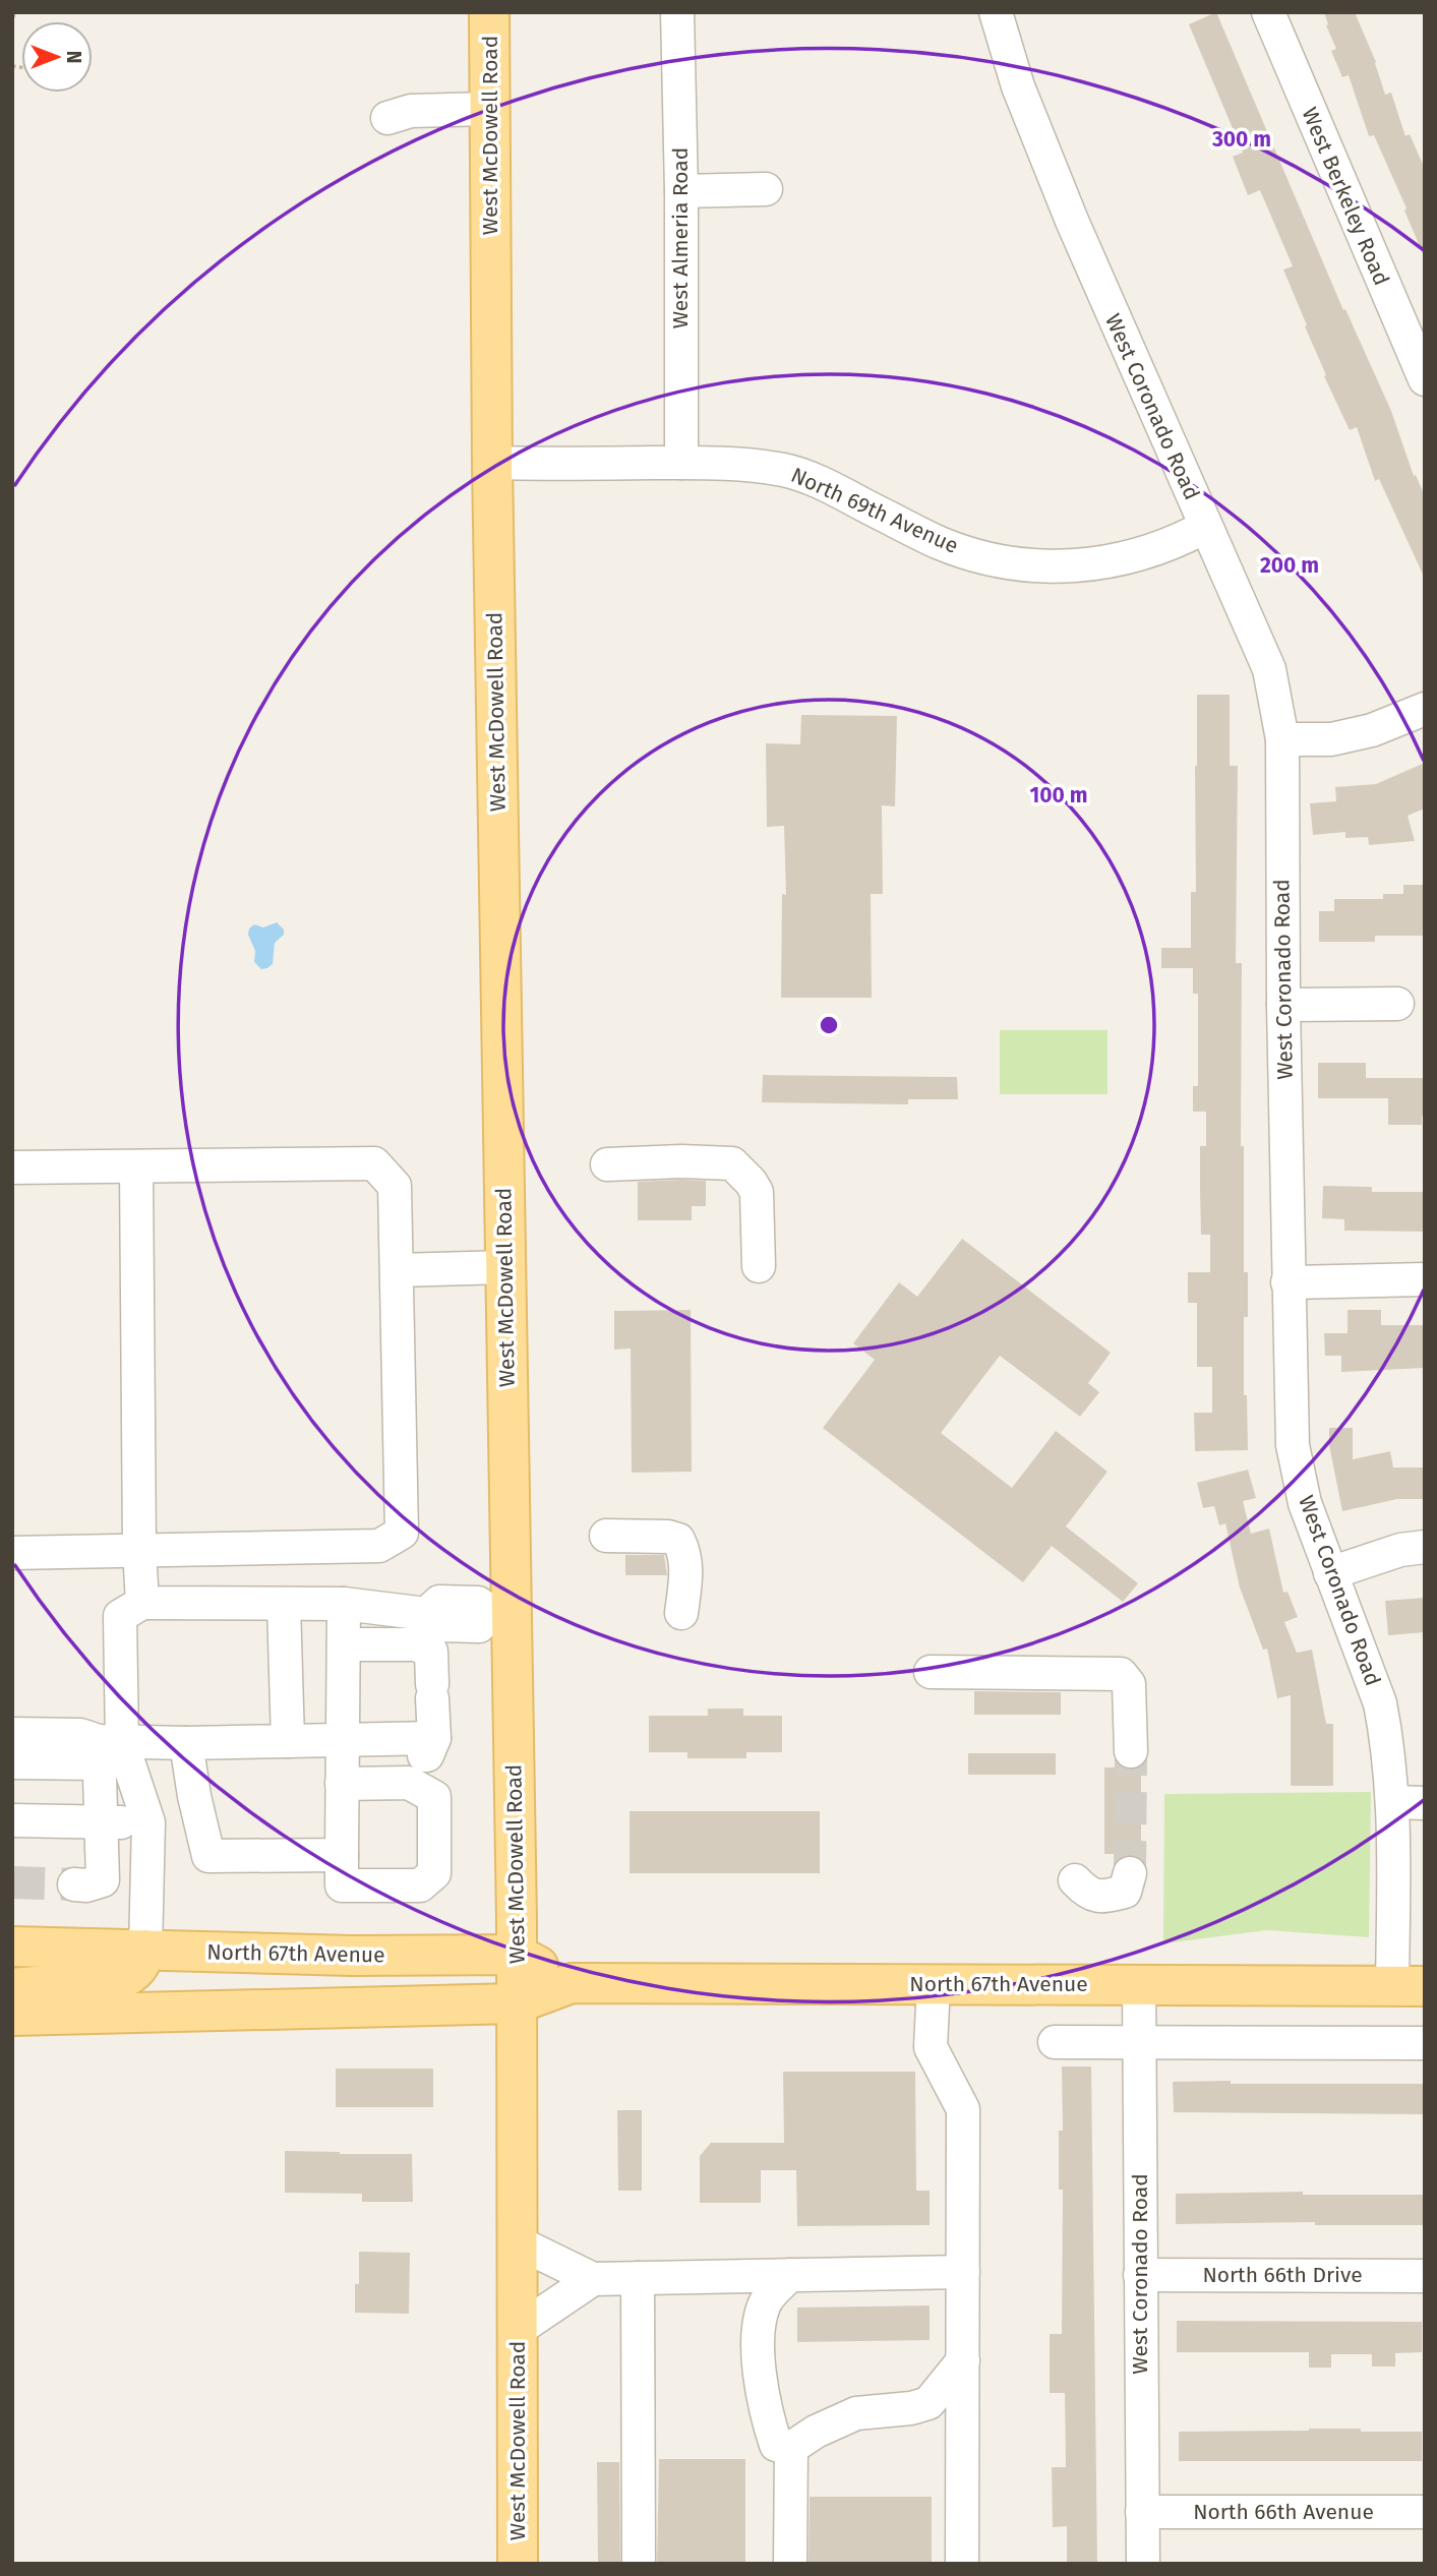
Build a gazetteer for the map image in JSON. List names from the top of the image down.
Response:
{
  "streets": {
    "main road": ["West McDowell Road", "North 67th Avenue"],
    "street": [
      "West Berkeley Road",
      "West Almeria Road",
      "West Coronado Road",
      "North 69th Avenue",
      "North 66th Drive",
      "North 66th Avenue"
    ]
  },
  "crossings": [
    ["West McDowell Road", "North 69th Avenue"],
    ["West McDowell Road", "North 67th Avenue"],
    ["West Almeria Road", "North 69th Avenue"],
    ["West Coronado Road", "North 69th Avenue"],
    ["West Coronado Road", "North 67th Avenue"],
    ["West Coronado Road", "North 66th Drive"],
    ["West Coronado Road", "North 66th Avenue"]
  ],
  "north": "right",
  "rings": ["300 m", "200 m", "100 m"]
}
